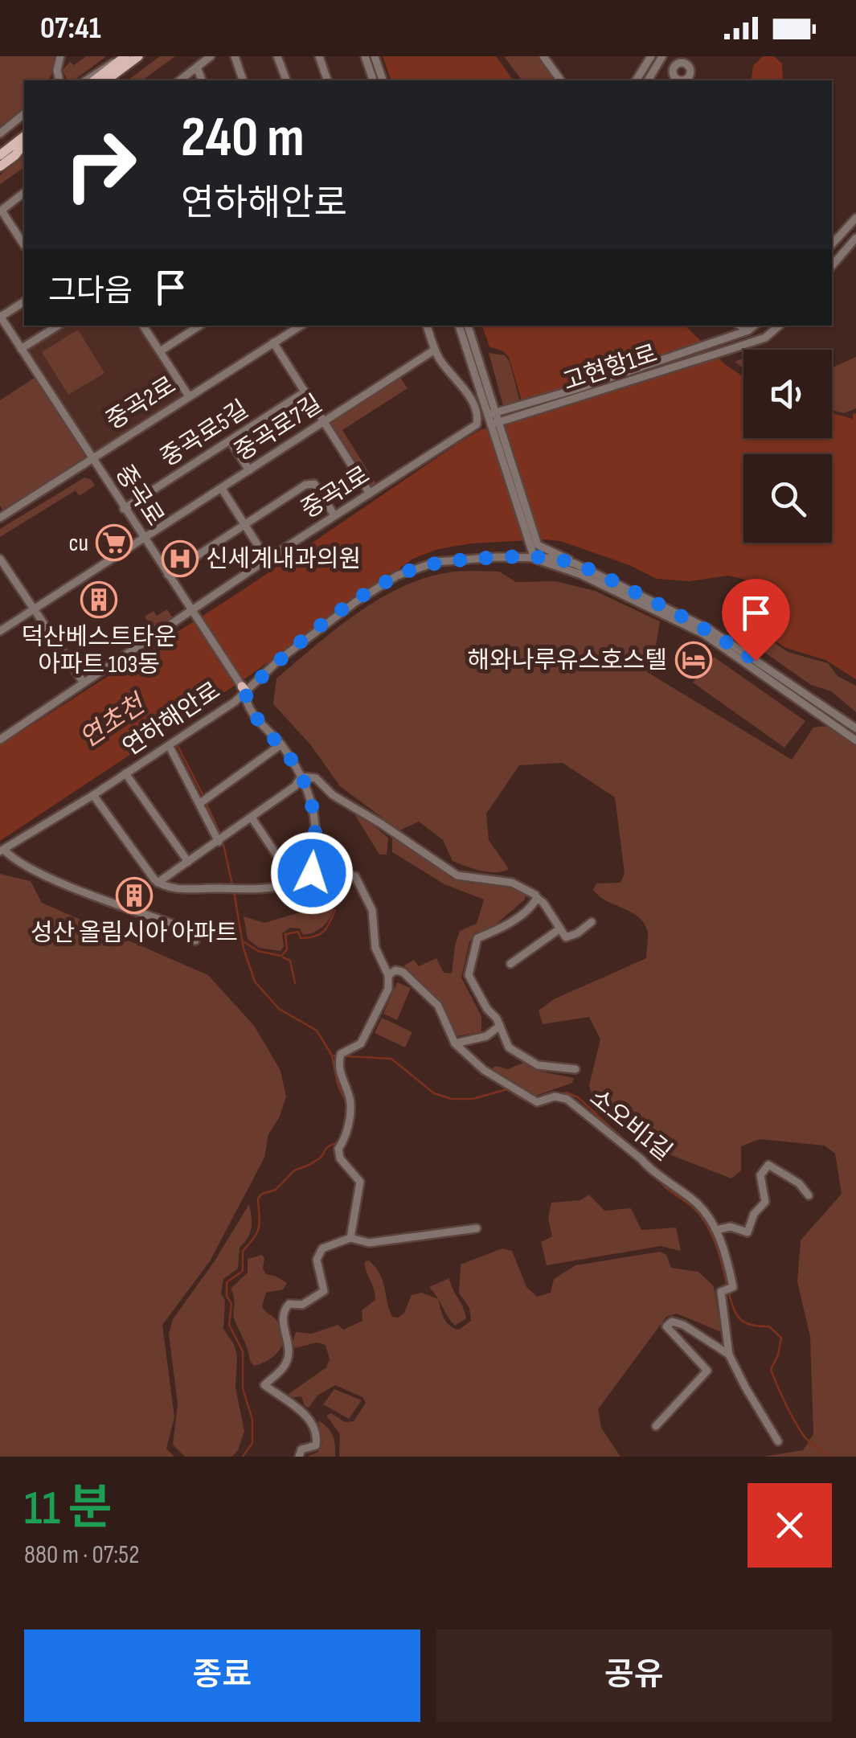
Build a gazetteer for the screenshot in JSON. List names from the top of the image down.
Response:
{
  "streets": {
    "street": [
      "고현항1로",
      "중곡2로",
      "중곡로7길",
      "중곡로5길",
      "중곡1로",
      "중곡로",
      "연하해안로",
      "소오비1길"
    ]
  },
  "crossings": [
    ["중곡2로", "중곡로"],
    ["중곡로7길", "중곡1로"],
    ["중곡로7길", "중곡로"],
    ["중곡로5길", "중곡로"],
    ["중곡1로", "중곡로"],
    ["중곡로", "연하해안로"]
  ],
  "water": ["연초천"],
  "places": {
    "supermarket": ["cu"],
    "hospital": ["신세계내과의원"],
    "building": ["덕산베스트타운 아파트 103동", "성산 올림시아 아파트"],
    "hotel": ["해와나루유스호스텔"]
  },
  "page": {
    "status": "07:41",
    "turn": ["240 m", "연하해안로"],
    "then": "그다음",
    "heading": ["11 분", "880 m · 07:52"],
    "buttons": ["종료", "공유"]
  }
}
